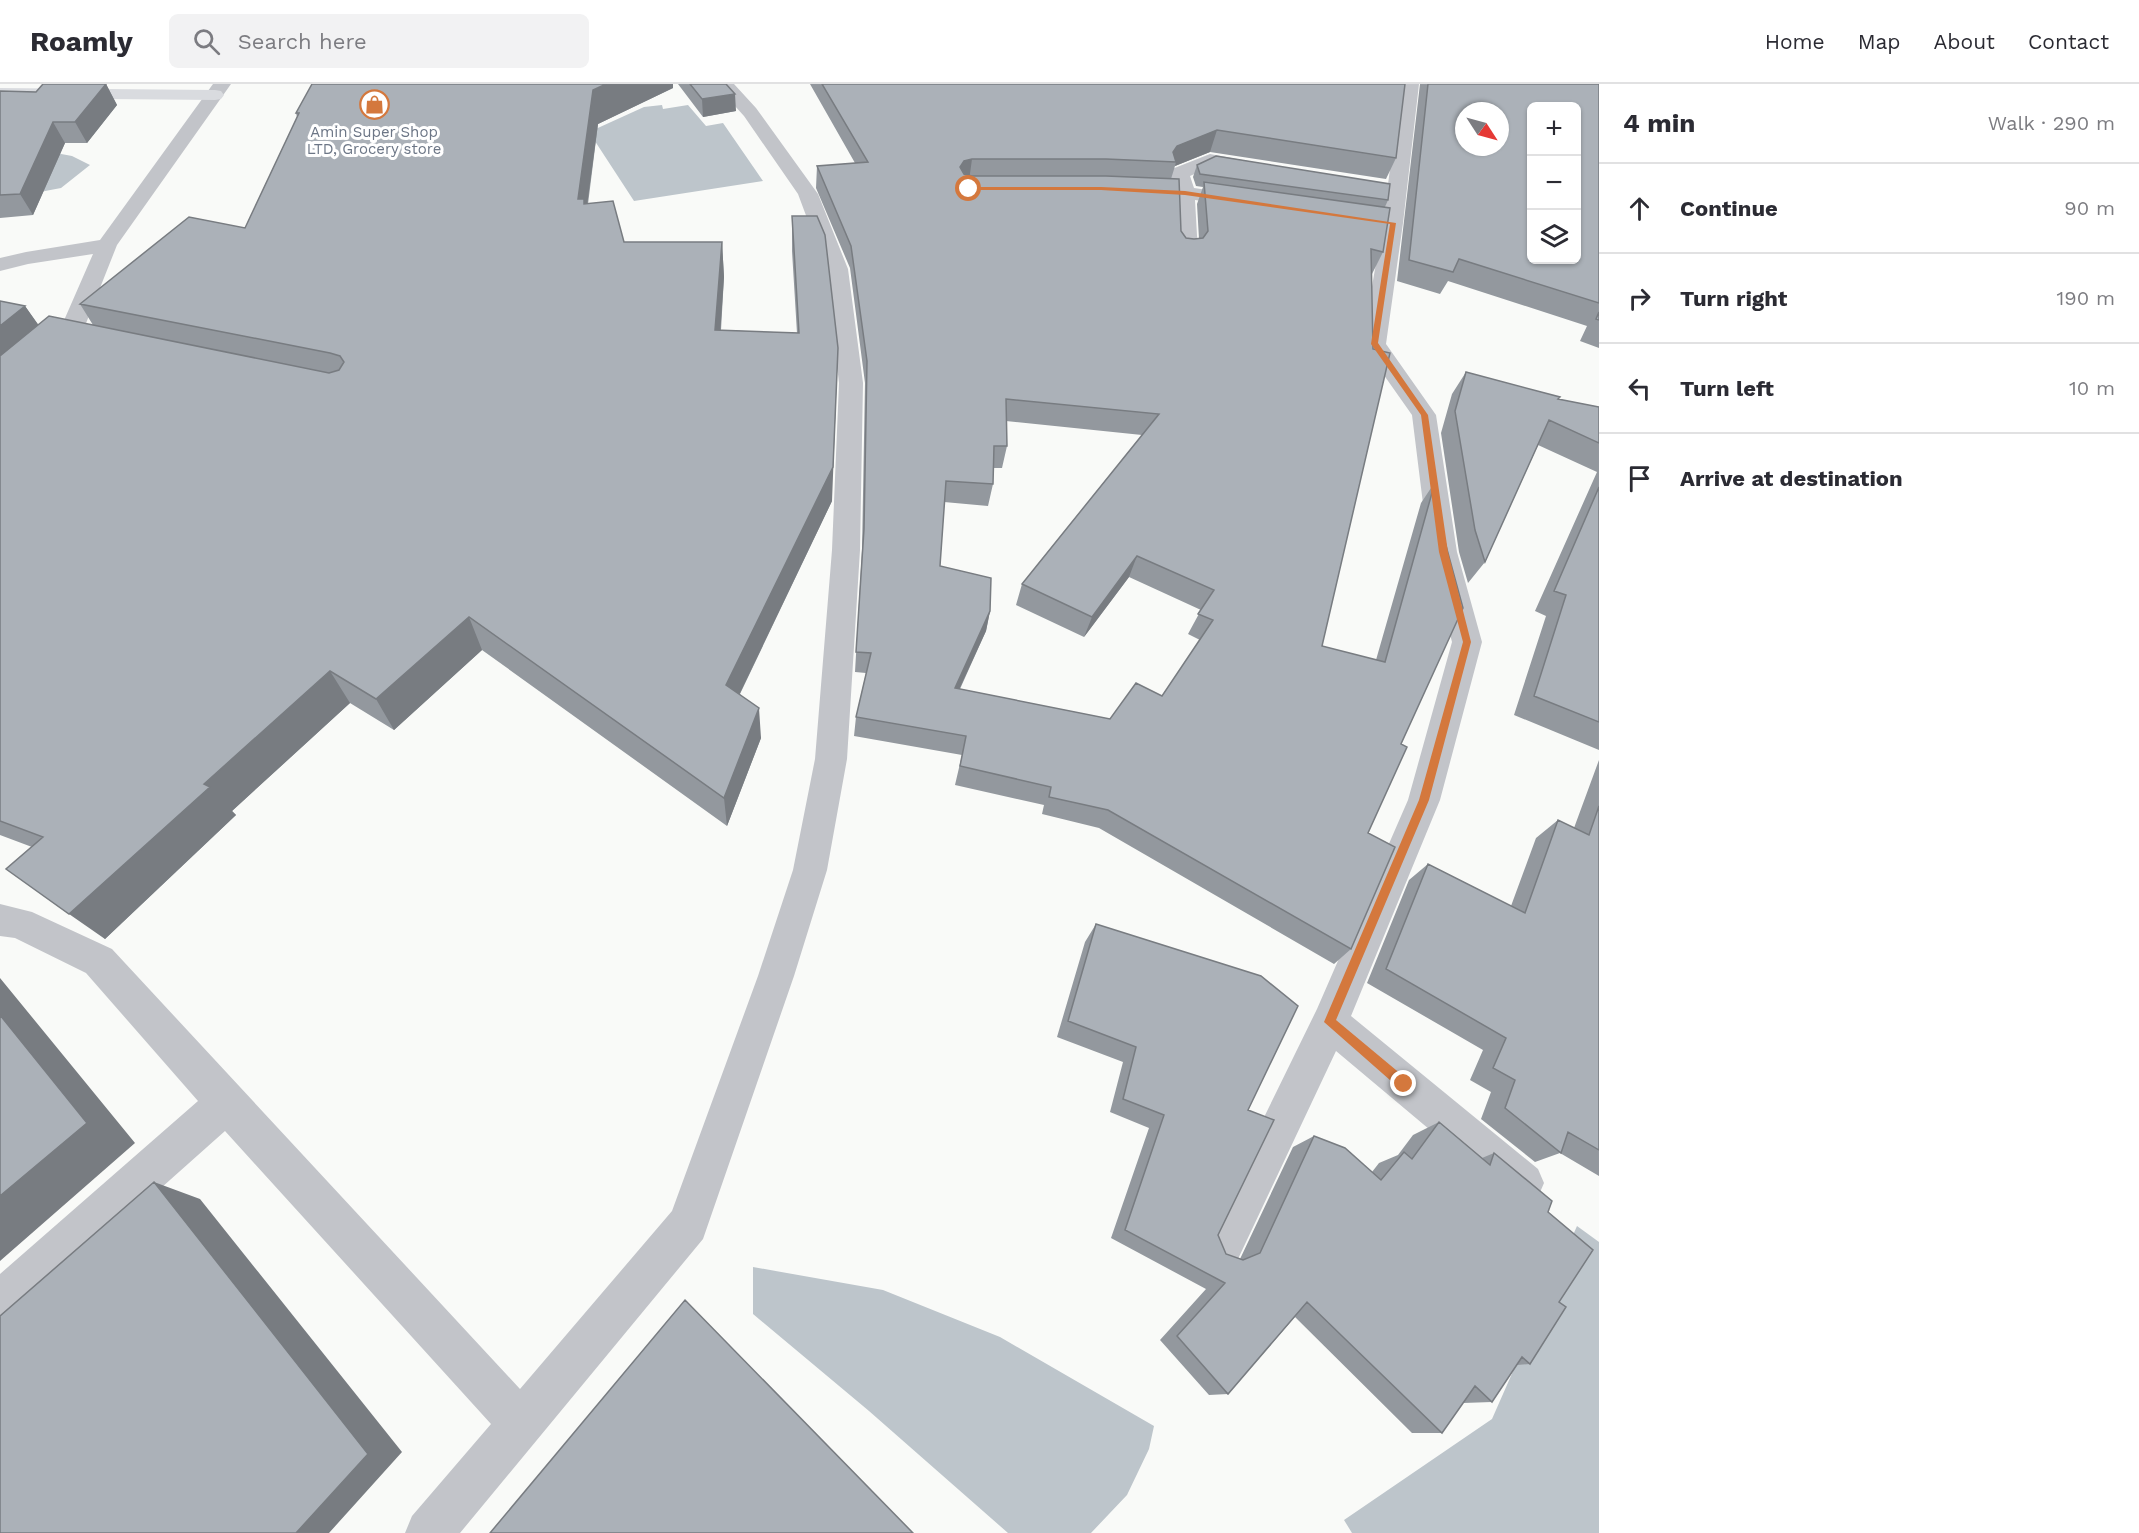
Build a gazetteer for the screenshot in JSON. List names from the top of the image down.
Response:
{
  "places": {
    "shop": ["Amin Super Shop LTD, Grocery store"]
  },
  "north": "bottom right",
  "page": {
    "header": "Roamly",
    "search": "Search here",
    "nav": [
      "Home",
      "Map",
      "About",
      "Contact"
    ],
    "heading": ["4 min", "Walk · 290 m"],
    "map_buttons": ["+", "−"],
    "list": [
      ["Continue", "90 m"],
      ["Turn right", "190 m"],
      ["Turn left", "10 m"],
      "Arrive at destination"
    ]
  }
}
